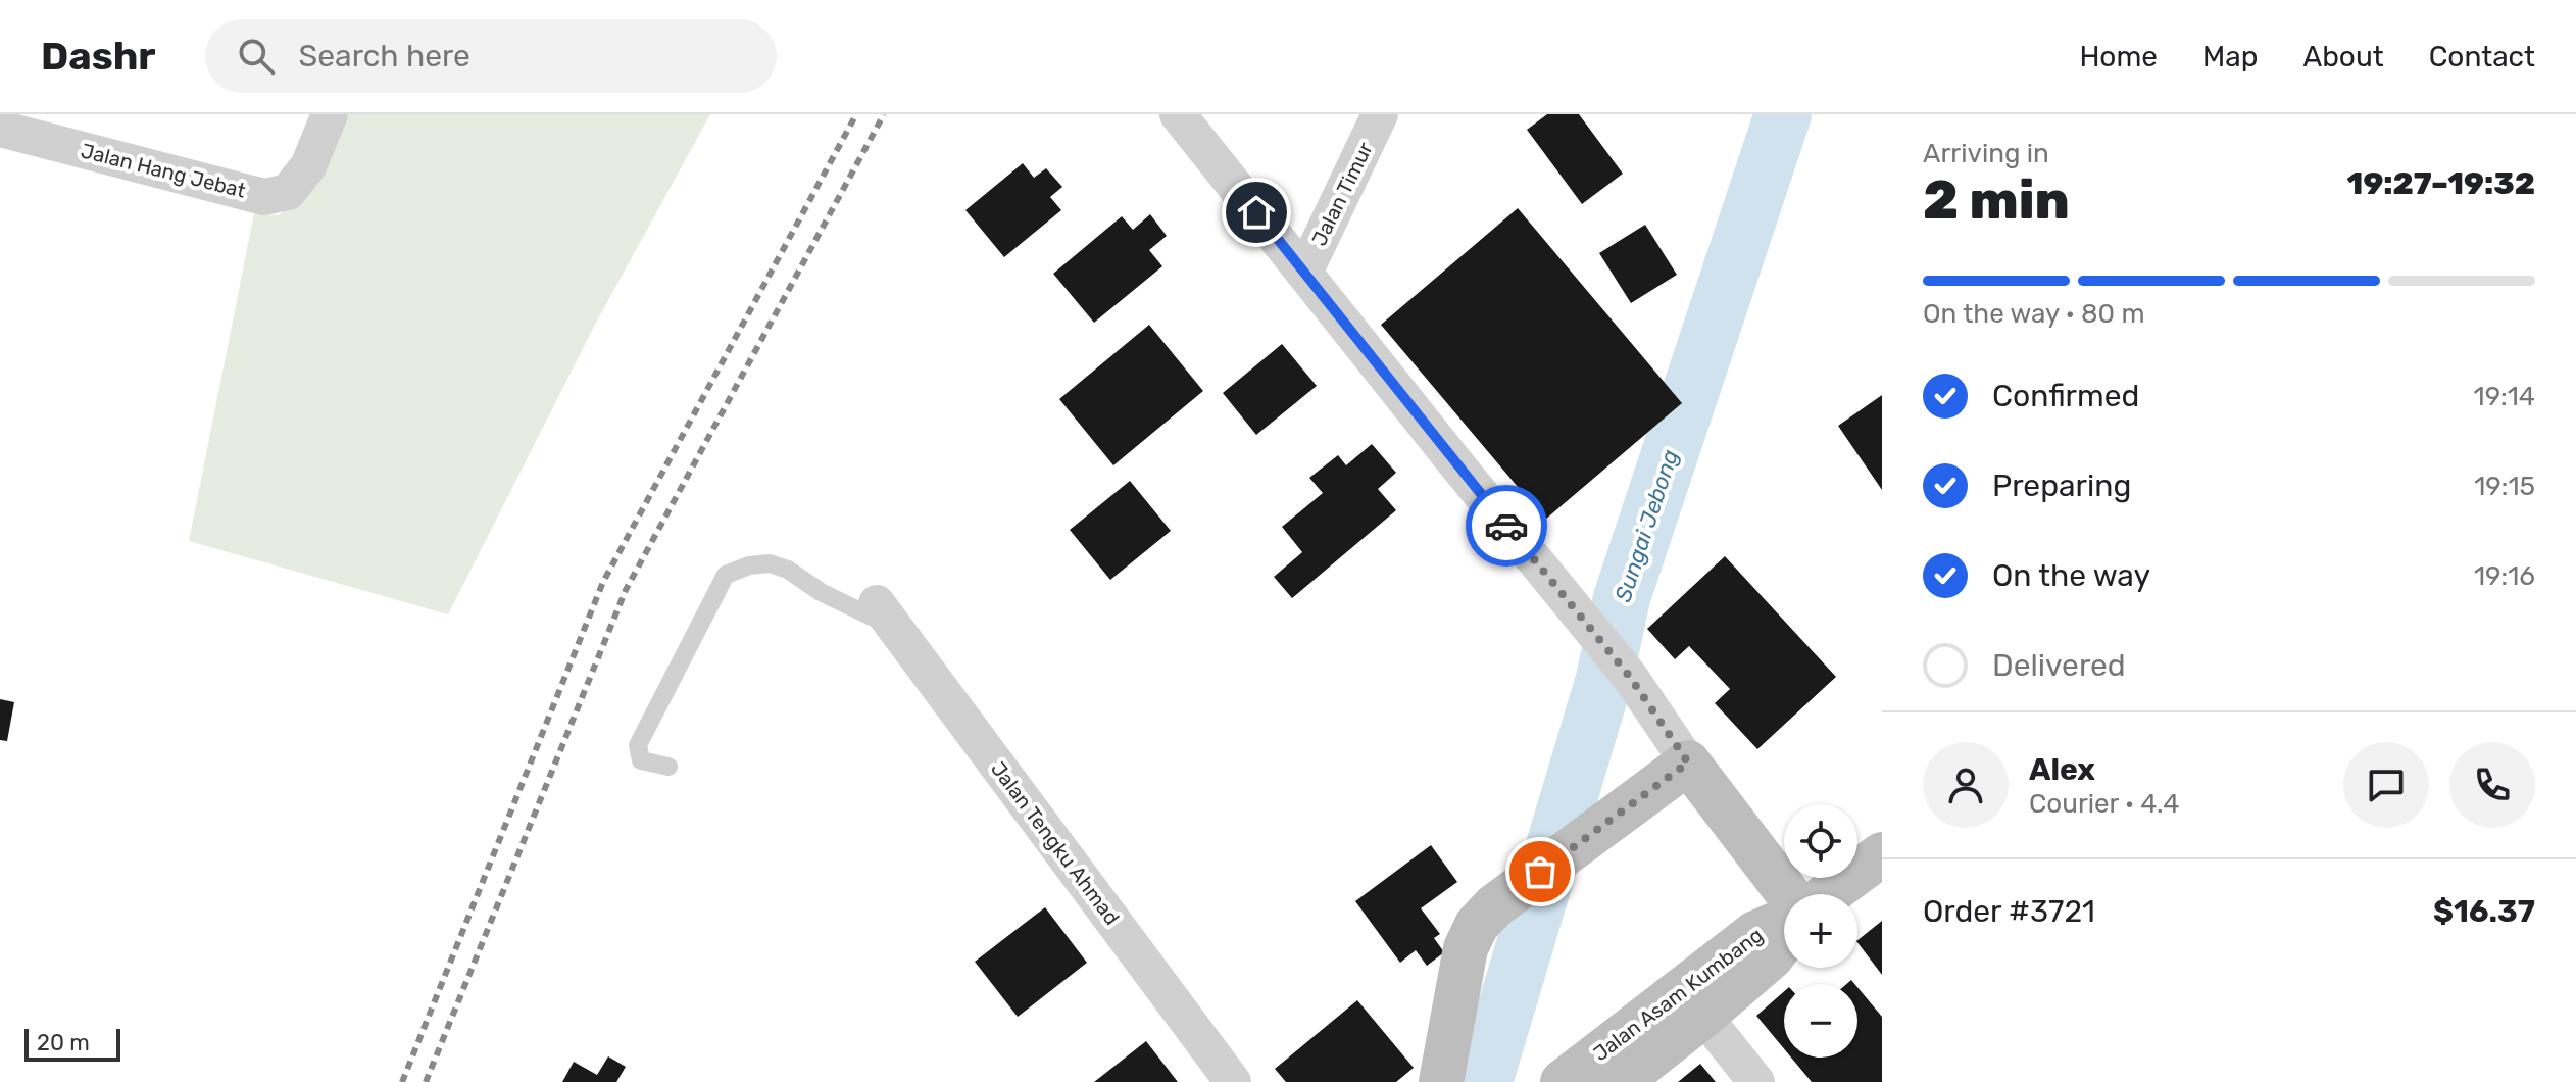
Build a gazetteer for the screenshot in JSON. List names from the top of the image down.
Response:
{
  "streets": {
    "main road": ["Jalan Asam Kumbang"],
    "street": ["Jalan Hang Jebat", "Jalan Timur", "Jalan Tengku Ahmad"]
  },
  "water": ["Sungai Jebong"],
  "scale_bar": "20 m",
  "page": {
    "header": "Dashr",
    "search": "Search here",
    "nav": [
      "Home",
      "Map",
      "About",
      "Contact"
    ],
    "heading": ["2 min", "Arriving in", "19:27–19:32"],
    "panel": [
      "Alex",
      "Courier · 4.4",
      "Order #3721",
      "$16.37"
    ],
    "bar": "On the way · 80 m",
    "list": [
      ["Confirmed", "19:14"],
      ["Preparing", "19:15"],
      ["On the way", "19:16"],
      "Delivered"
    ],
    "map_buttons": ["+", "−"],
    "scale": "20 m"
  }
}
